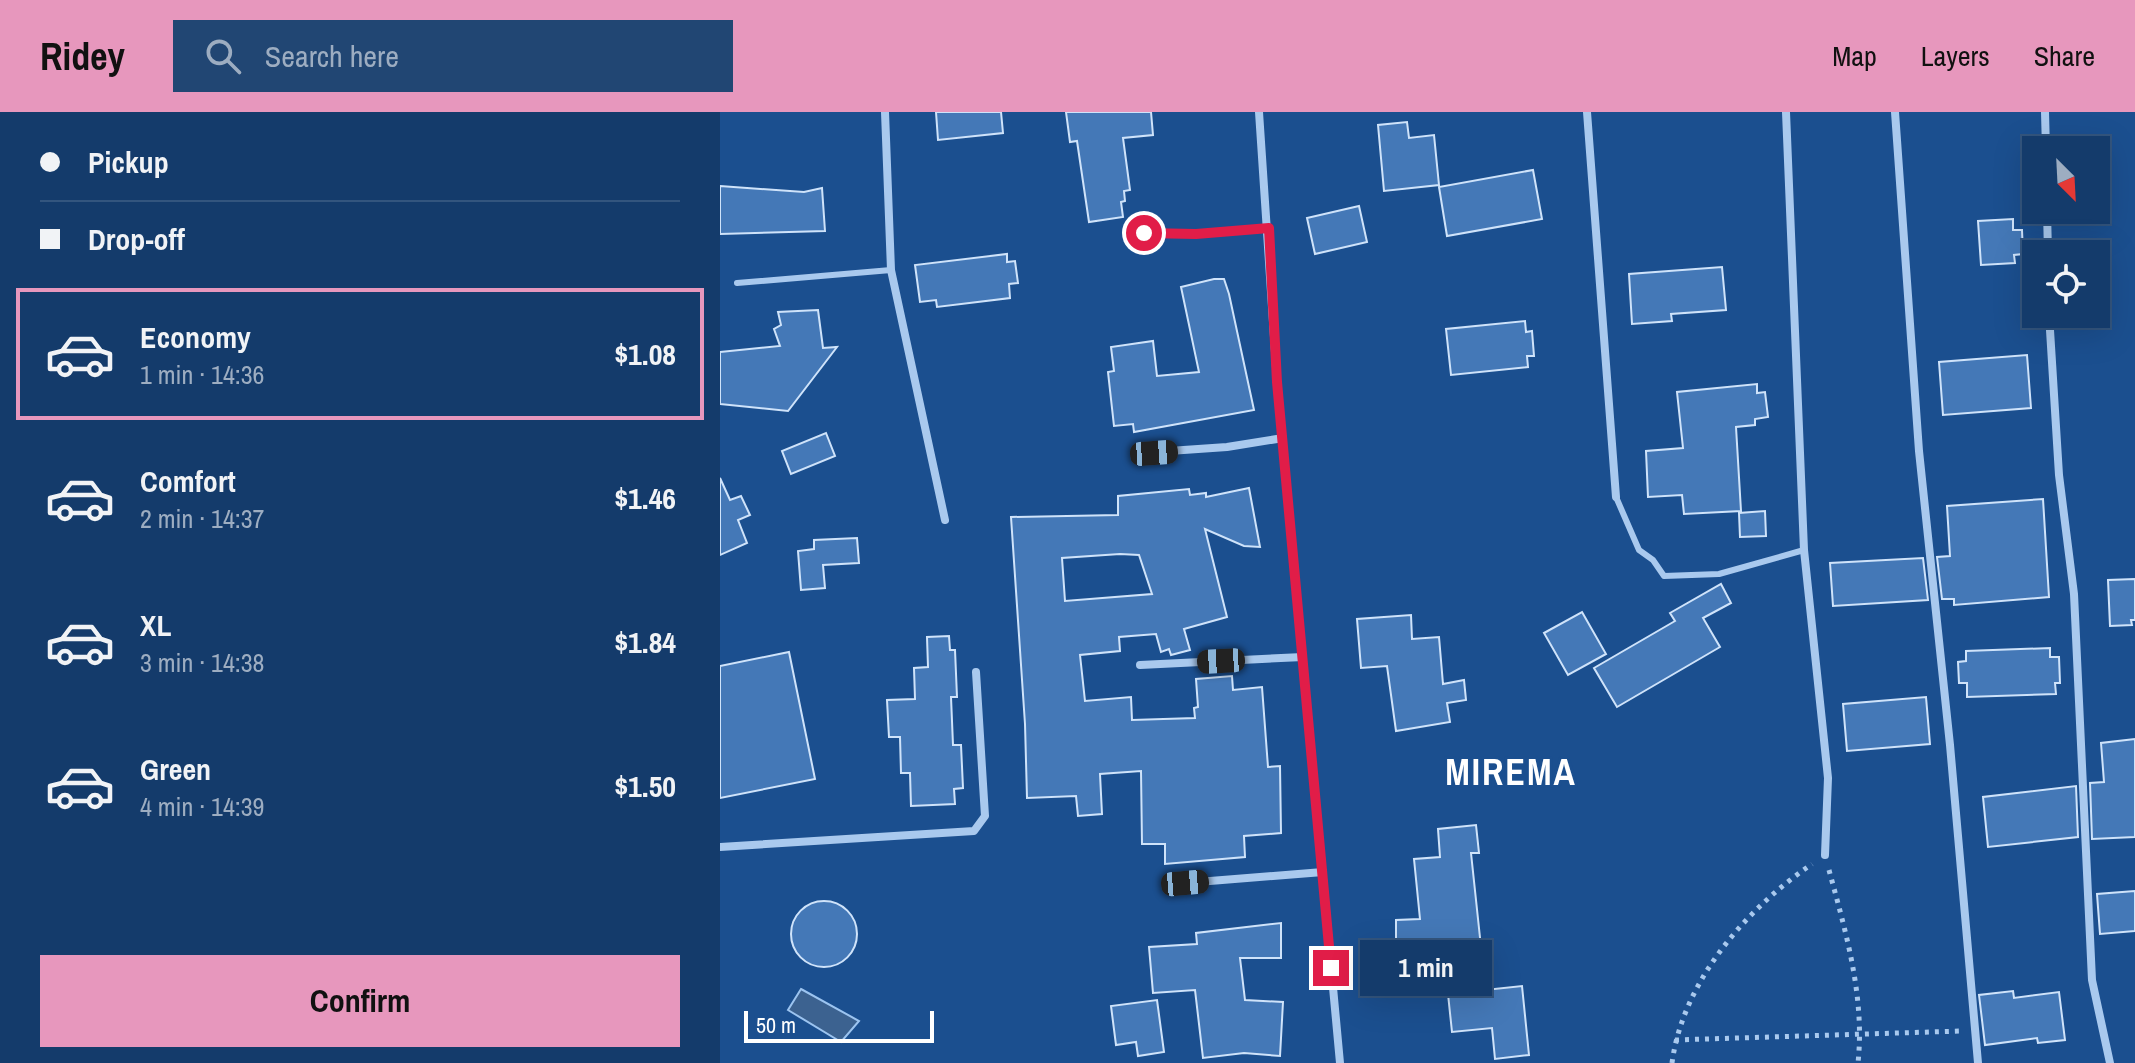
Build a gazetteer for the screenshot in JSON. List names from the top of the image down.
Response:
{
  "districts": ["MIREMA"],
  "scale_bar": "50 m",
  "north": "bottom right",
  "page": {
    "header": "Ridey",
    "search": "Search here",
    "nav": ["Map", "Layers", "Share"],
    "banner": ["Pickup", "Drop-off"],
    "list": [
      {
        "name": "Economy",
        "note": "1 min · 14:36",
        "value": "$1.08"
      },
      {
        "name": "Comfort",
        "note": "2 min · 14:37",
        "value": "$1.46"
      },
      {
        "name": "XL",
        "note": "3 min · 14:38",
        "value": "$1.84"
      },
      {
        "name": "Green",
        "note": "4 min · 14:39",
        "value": "$1.50"
      }
    ],
    "buttons": "Confirm",
    "bubble": "1 min",
    "scale": "50 m"
  }
}
